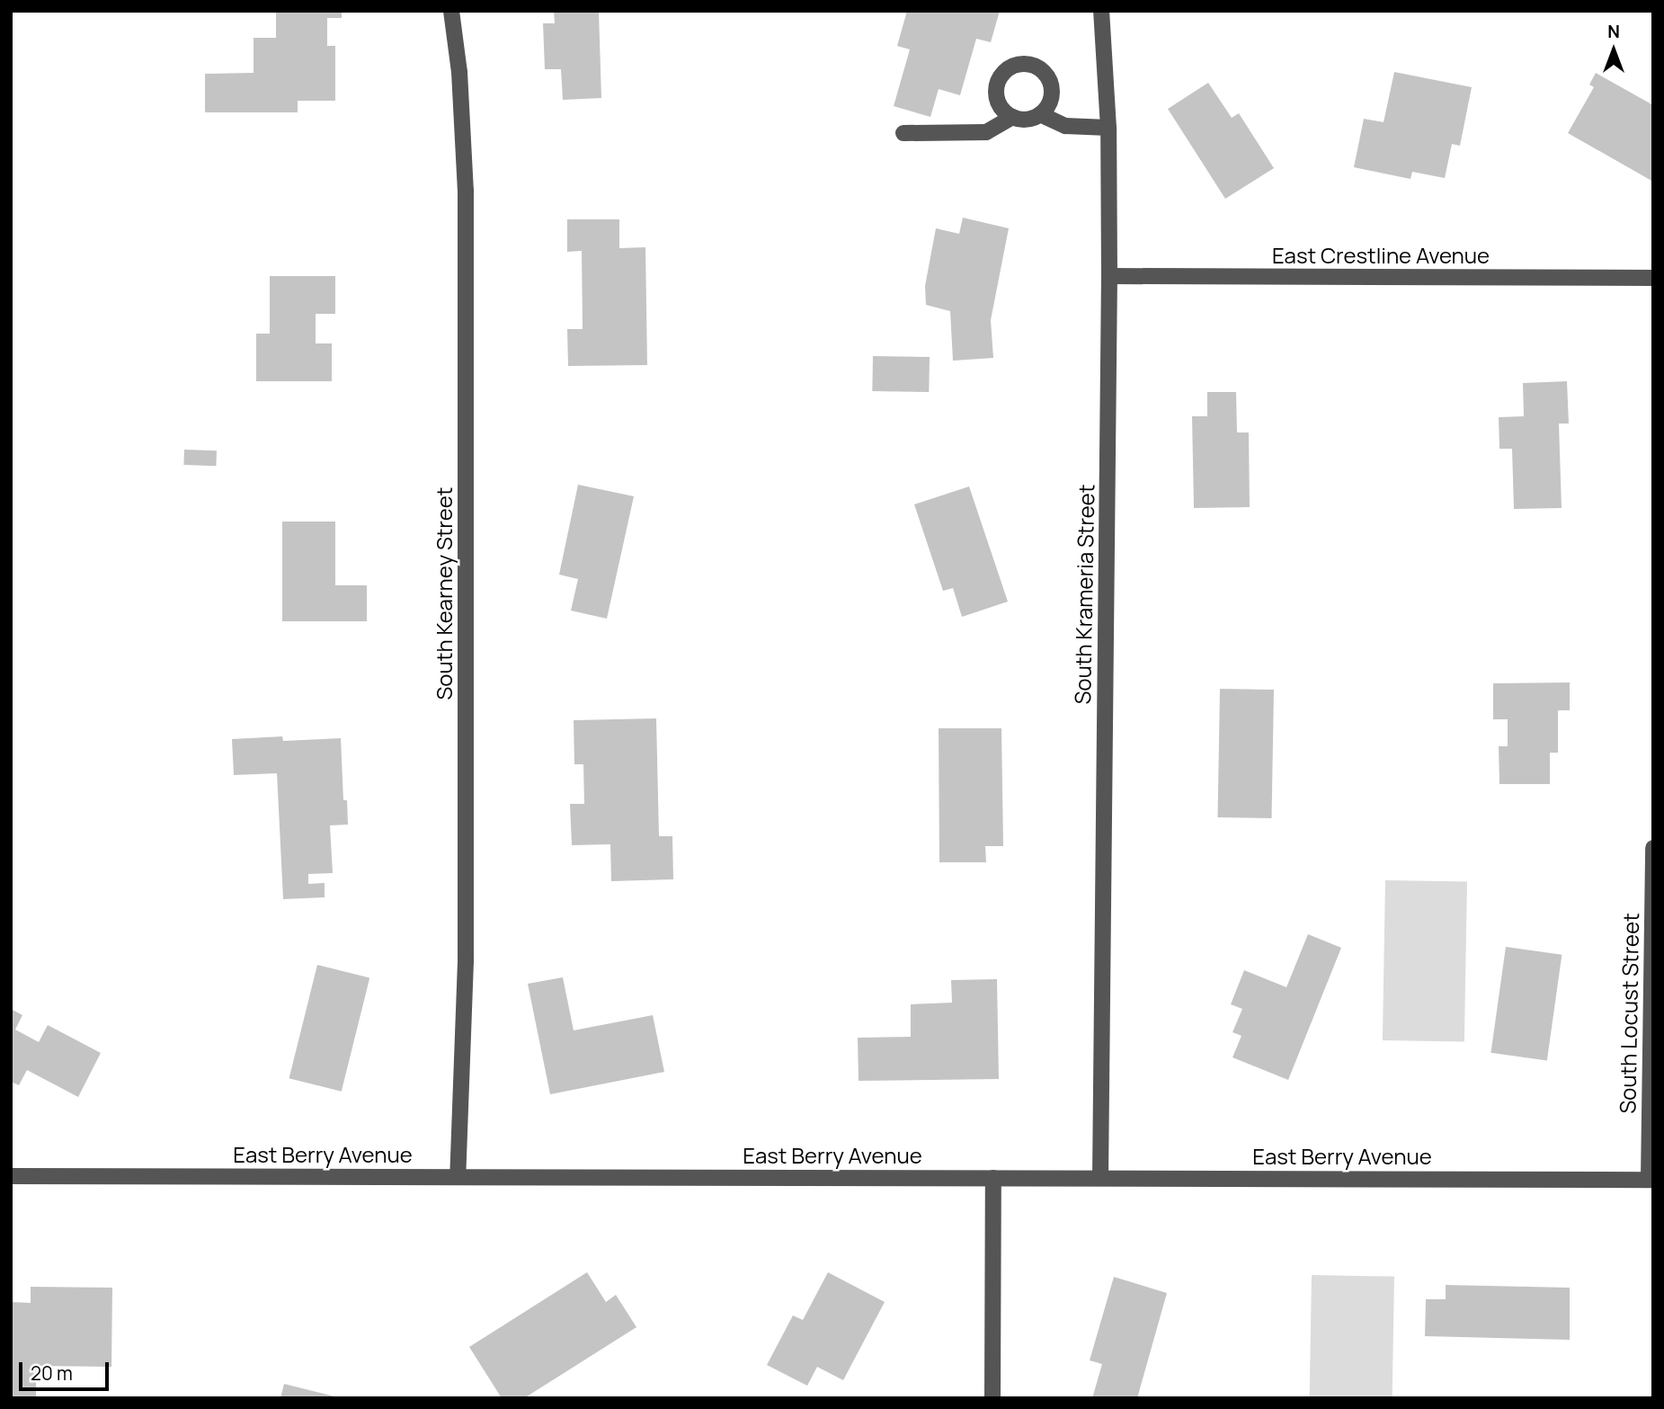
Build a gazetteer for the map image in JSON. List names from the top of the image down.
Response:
{
  "streets": {
    "street": [
      "East Crestline Avenue",
      "South Kearney Street",
      "South Krameria Street",
      "South Locust Street",
      "East Berry Avenue"
    ]
  },
  "crossings": [
    ["East Crestline Avenue", "South Krameria Street"],
    ["South Kearney Street", "East Berry Avenue"],
    ["South Krameria Street", "East Berry Avenue"],
    ["South Locust Street", "East Berry Avenue"]
  ],
  "scale_bar": "20 m",
  "north": "top"
}
